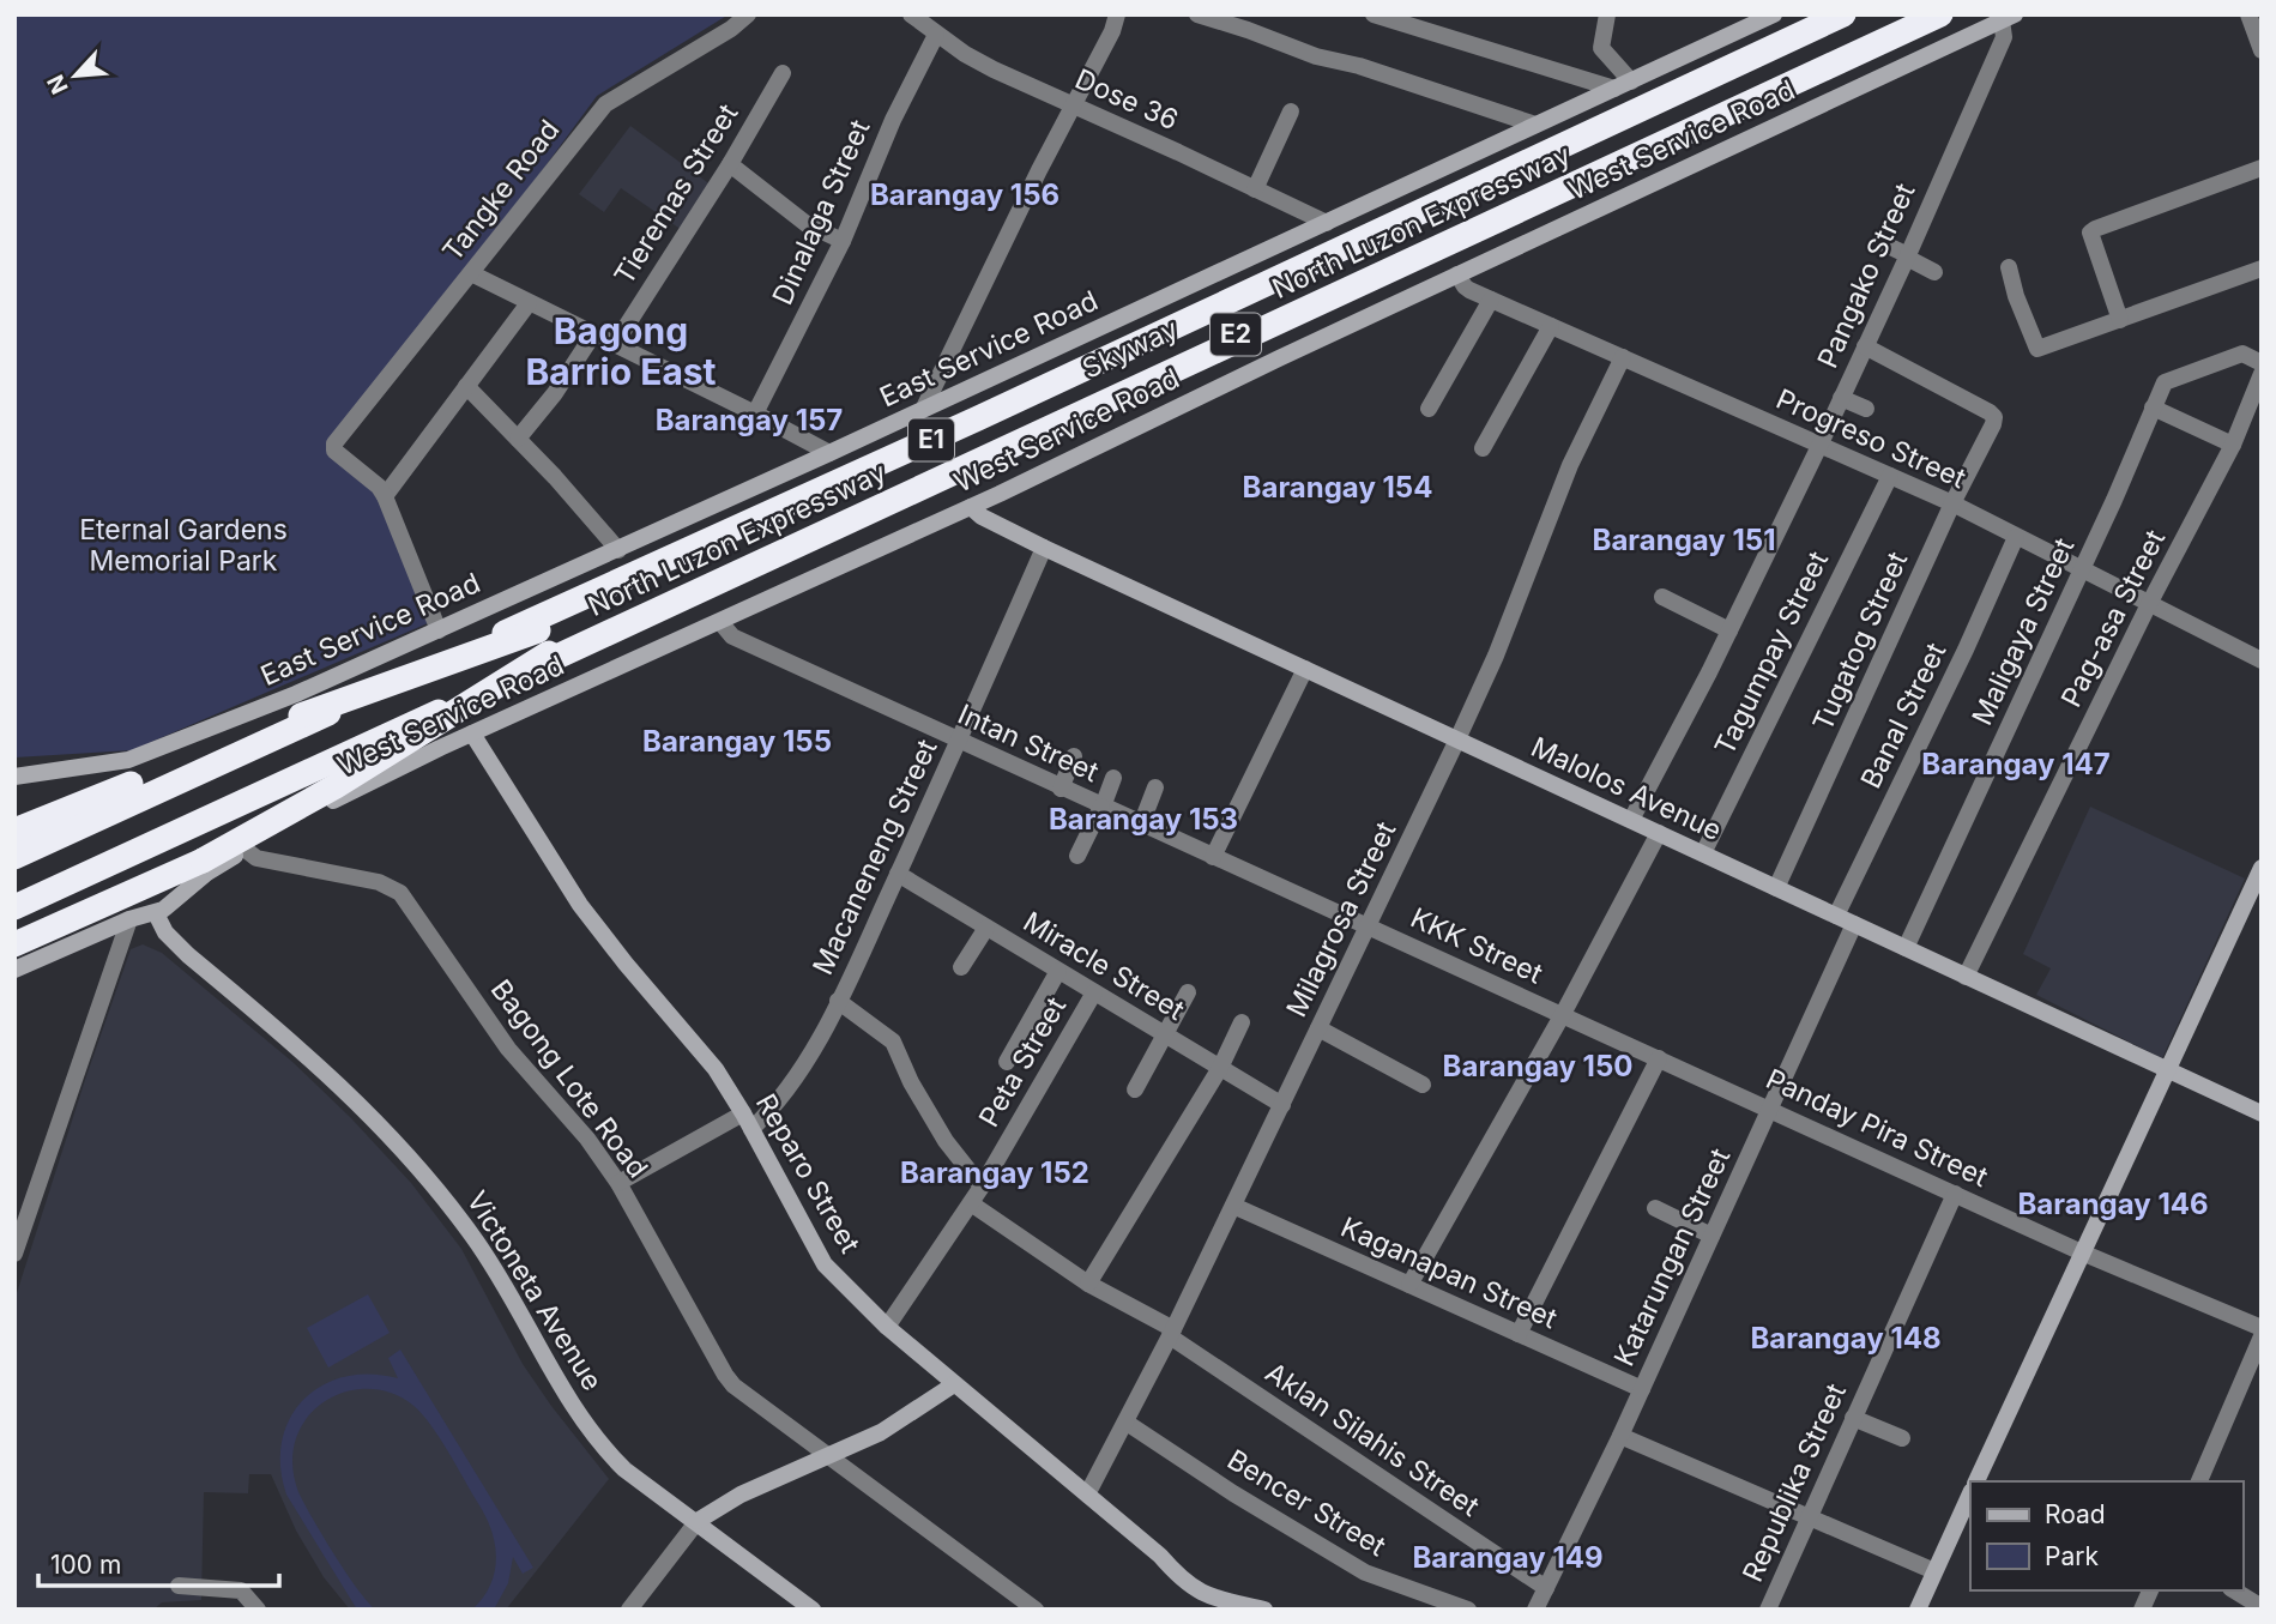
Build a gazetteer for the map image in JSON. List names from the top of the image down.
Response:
{
  "streets": {
    "highway": [
      "North Luzon Expressway",
      "E2",
      "Skyway",
      "E1"
    ],
    "street": [
      "Dose 36",
      "West Service Road",
      "Tangke Road",
      "Tieremas Street",
      "Dinalaga Street",
      "Pangako Street",
      "East Service Road",
      "Progreso Street",
      "Pag-asa Street",
      "Maligaya Street",
      "Tugatog Street",
      "Tagumpay Street",
      "Banal Street",
      "Intan Street",
      "Malolos Avenue",
      "Macaneneng Street",
      "Milagrosa Street",
      "KKK Street",
      "Miracle Street",
      "Peta Street",
      "Bagong Lote Road",
      "Panday Pira Street",
      "Reparo Street",
      "Katarungan Street",
      "Kaganapan Street",
      "Victoneta Avenue",
      "Aklan Silahis Street",
      "Republika Street",
      "Bencer Street"
    ]
  },
  "crossings": [
    ["Dose 36", "Dinalaga Street"],
    ["Dose 36", "East Service Road"],
    ["West Service Road", "Pangako Street"],
    ["West Service Road", "Progreso Street"],
    ["West Service Road", "Intan Street"],
    ["West Service Road", "Malolos Avenue"],
    ["West Service Road", "Bagong Lote Road"],
    ["West Service Road", "Reparo Street"],
    ["West Service Road", "Victoneta Avenue"],
    ["Pangako Street", "Progreso Street"],
    ["Pangako Street", "Tugatog Street"],
    ["Pangako Street", "Malolos Avenue"],
    ["Progreso Street", "Pag-asa Street"],
    ["Progreso Street", "Maligaya Street"],
    ["Progreso Street", "Tugatog Street"],
    ["Progreso Street", "Tagumpay Street"],
    ["Progreso Street", "Banal Street"],
    ["Progreso Street", "Milagrosa Street"],
    ["Pag-asa Street", "Malolos Avenue"],
    ["Maligaya Street", "Malolos Avenue"],
    ["Tugatog Street", "Malolos Avenue"],
    ["Tagumpay Street", "Malolos Avenue"],
    ["Banal Street", "Malolos Avenue"],
    ["Intan Street", "Macaneneng Street"],
    ["Intan Street", "Milagrosa Street"],
    ["Intan Street", "KKK Street"],
    ["Malolos Avenue", "Macaneneng Street"],
    ["Malolos Avenue", "Milagrosa Street"],
    ["Malolos Avenue", "Katarungan Street"],
    ["Macaneneng Street", "Miracle Street"],
    ["Macaneneng Street", "Bagong Lote Road"],
    ["Macaneneng Street", "Reparo Street"],
    ["Milagrosa Street", "KKK Street"],
    ["Milagrosa Street", "Miracle Street"],
    ["Milagrosa Street", "Reparo Street"],
    ["Milagrosa Street", "Kaganapan Street"],
    ["Milagrosa Street", "Aklan Silahis Street"],
    ["Milagrosa Street", "Bencer Street"],
    ["KKK Street", "Panday Pira Street"],
    ["Miracle Street", "Peta Street"],
    ["Peta Street", "Reparo Street"],
    ["Peta Street", "Aklan Silahis Street"],
    ["Panday Pira Street", "Katarungan Street"],
    ["Panday Pira Street", "Republika Street"],
    ["Katarungan Street", "Kaganapan Street"],
    ["Katarungan Street", "Aklan Silahis Street"]
  ],
  "districts": [
    "Barangay 156",
    "Bagong Barrio East",
    "Barangay 157",
    "Barangay 154",
    "Barangay 151",
    "Barangay 155",
    "Barangay 147",
    "Barangay 153",
    "Barangay 150",
    "Barangay 152",
    "Barangay 146",
    "Barangay 148",
    "Barangay 149"
  ],
  "parks": ["Eternal Gardens Memorial Park"],
  "legend": ["Road", "Park"],
  "scale_bar": "100 m",
  "north": "bottom left"
}
